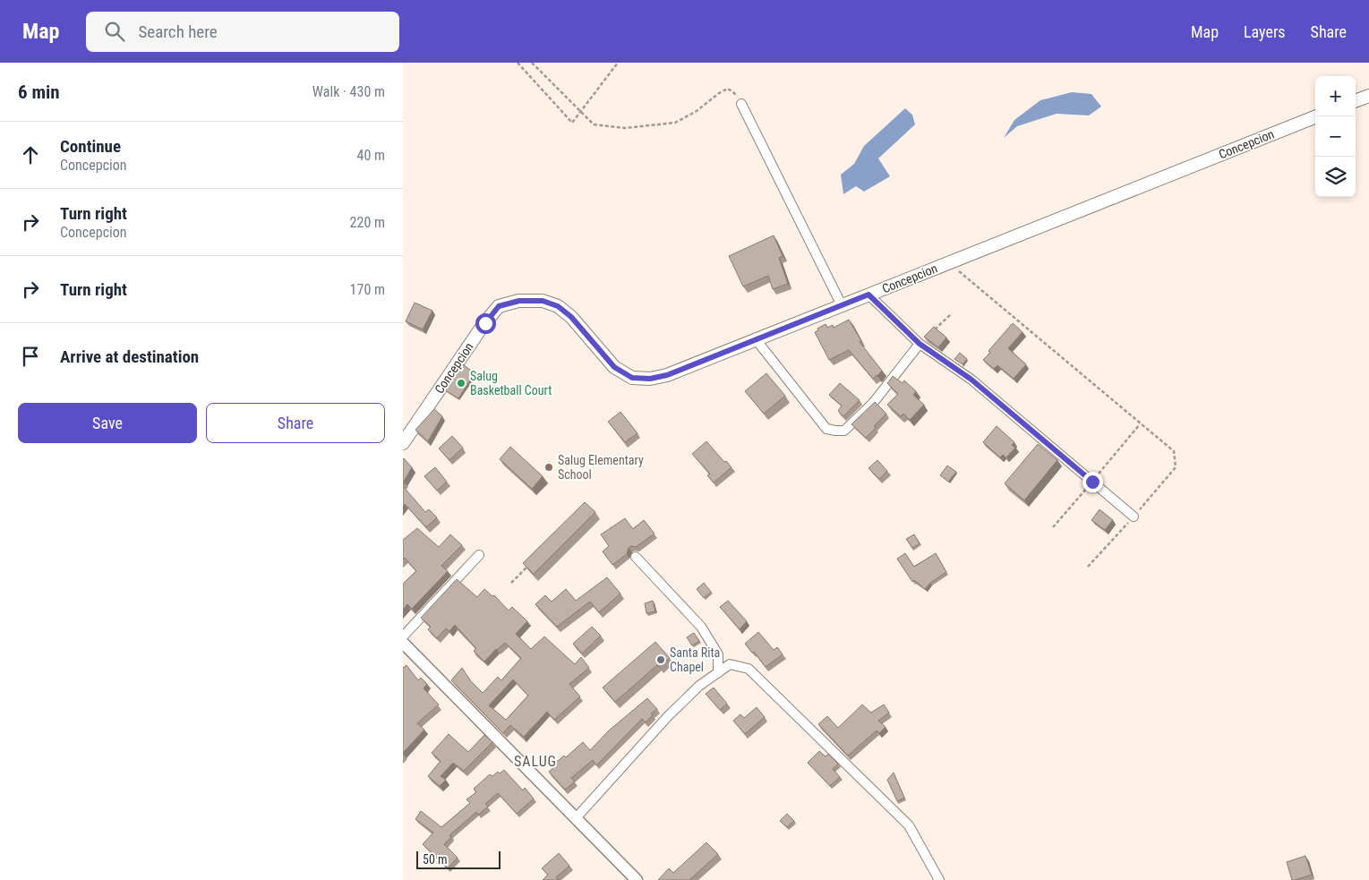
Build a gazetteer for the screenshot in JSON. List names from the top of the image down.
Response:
{
  "streets": {
    "main road": ["Concepcion"]
  },
  "districts": ["SALUG"],
  "places": ["Salug Basketball Court", "Salug Elementary School", "Santa Rita Chapel"],
  "scale_bar": "50 m",
  "page": {
    "header": "Map",
    "search": "Search here",
    "nav": ["Map", "Layers", "Share"],
    "heading": ["6 min", "Walk · 430 m"],
    "map_buttons": ["+", "−"],
    "list": [
      ["Continue", "Concepcion", "40 m"],
      ["Turn right", "Concepcion", "220 m"],
      ["Turn right", "170 m"],
      "Arrive at destination"
    ],
    "buttons": ["Save", "Share"],
    "scale": "50 m"
  }
}
